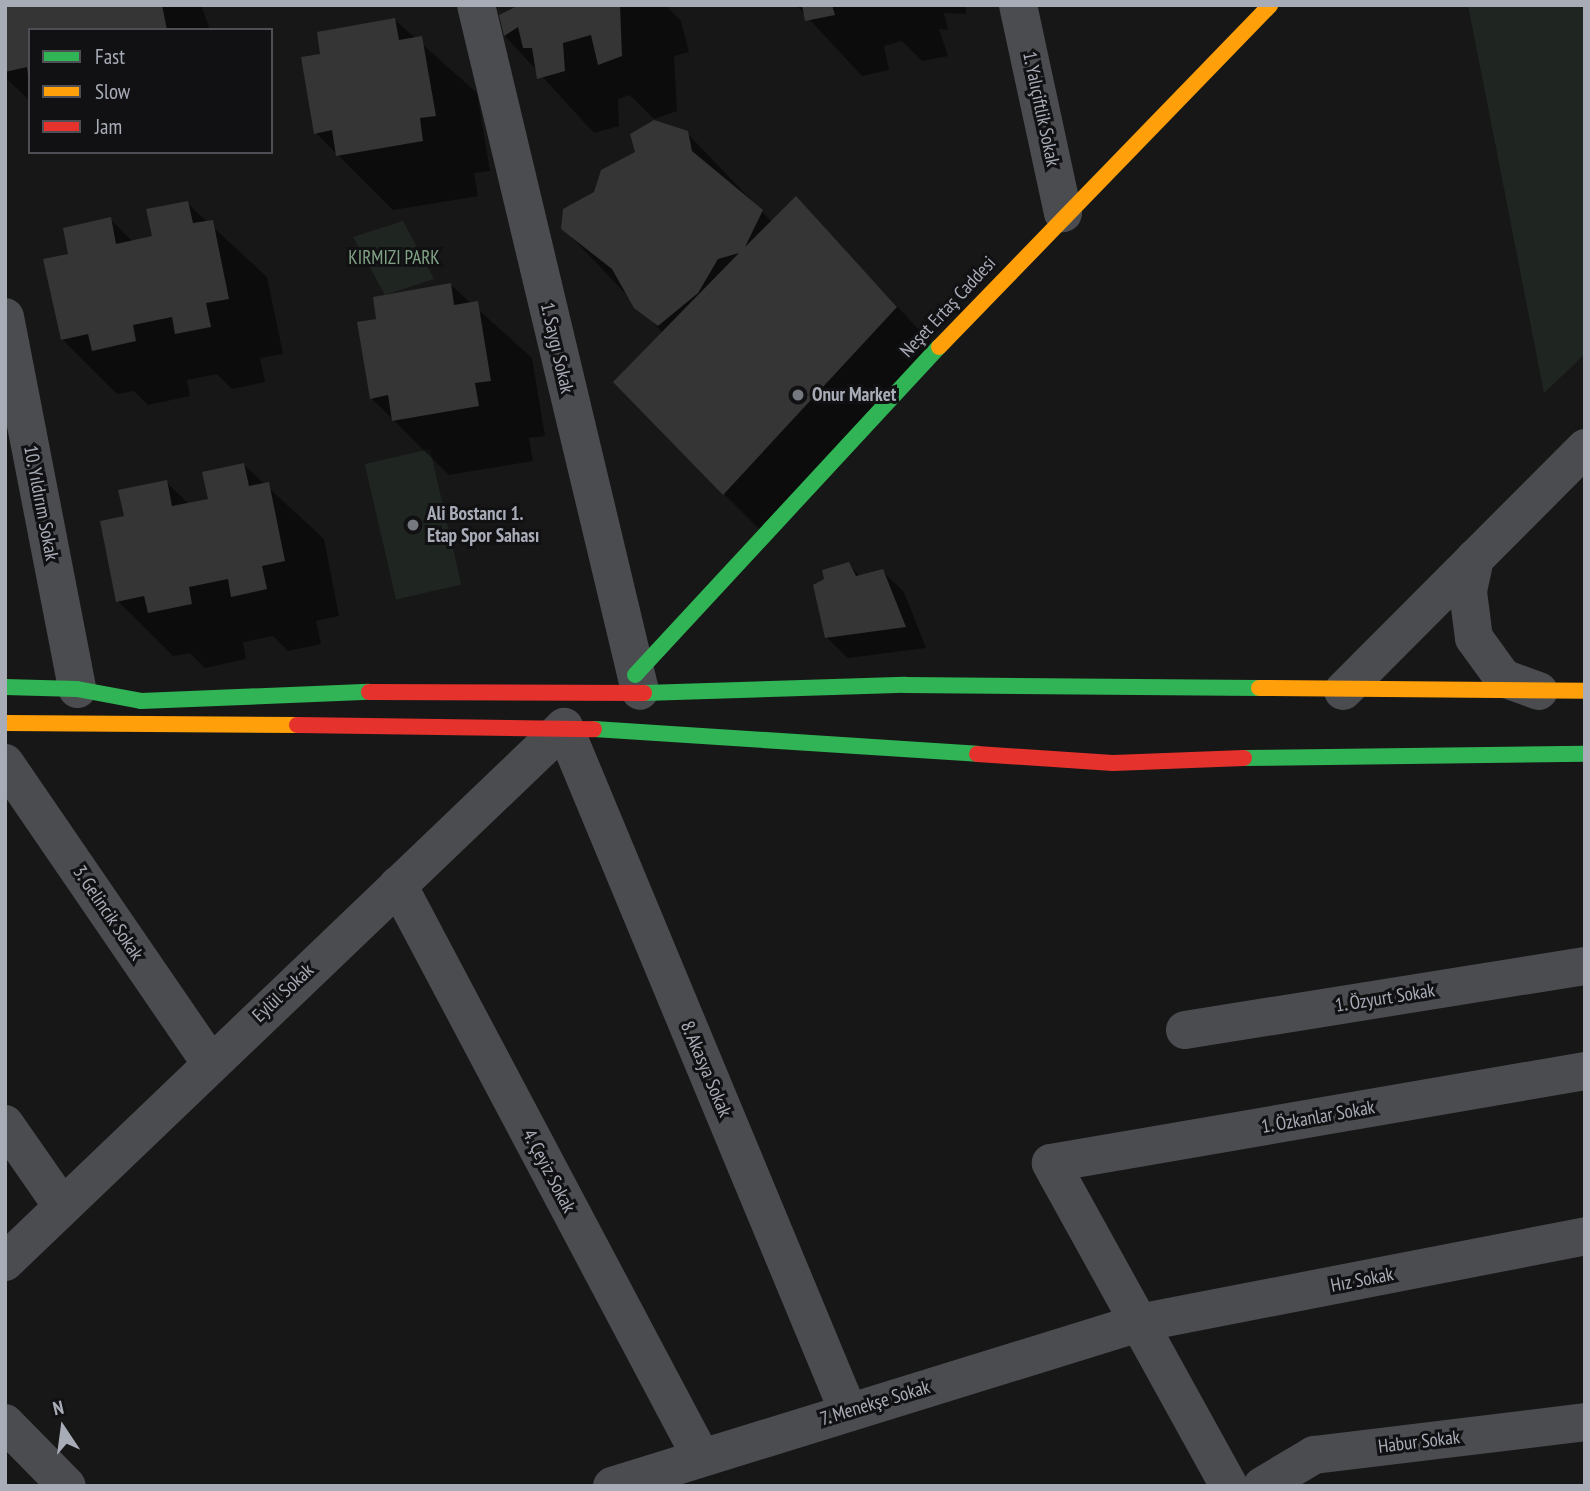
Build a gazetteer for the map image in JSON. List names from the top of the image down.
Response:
{
  "streets": {
    "main road": ["Neşet Ertaş Caddesi"],
    "street": [
      "1. Yalıçiftlik Sokak",
      "1. Saygı Sokak",
      "10. Yıldırım Sokak",
      "3. Gelincik Sokak",
      "Eylül Sokak",
      "1. Özyurt Sokak",
      "8. Akasya Sokak",
      "1. Özkanlar Sokak",
      "4. Çeyiz Sokak",
      "Hız Sokak",
      "7. Menekşe Sokak",
      "Habur Sokak"
    ]
  },
  "crossings": [
    ["1. Yalıçiftlik Sokak", "Neşet Ertaş Caddesi"],
    ["Neşet Ertaş Caddesi", "1. Saygı Sokak"],
    ["3. Gelincik Sokak", "Eylül Sokak"],
    ["Eylül Sokak", "8. Akasya Sokak"],
    ["Eylül Sokak", "4. Çeyiz Sokak"],
    ["8. Akasya Sokak", "7. Menekşe Sokak"],
    ["1. Özkanlar Sokak", "Hız Sokak"],
    ["1. Özkanlar Sokak", "7. Menekşe Sokak"],
    ["4. Çeyiz Sokak", "7. Menekşe Sokak"],
    ["Hız Sokak", "7. Menekşe Sokak"]
  ],
  "parks": ["KIRMIZI PARK"],
  "places": ["Onur Market", "Ali Bostancı 1. Etap Spor Sahası"],
  "legend": ["Fast", "Slow", "Jam"],
  "north": "top"
}
